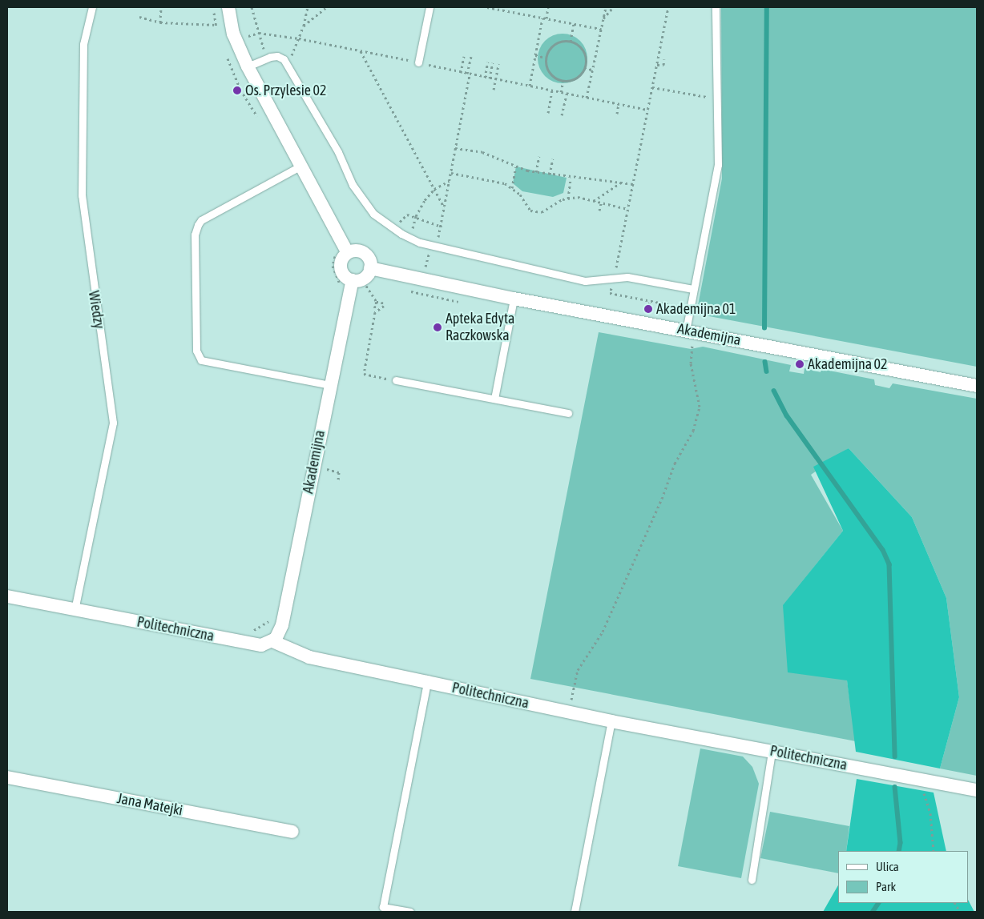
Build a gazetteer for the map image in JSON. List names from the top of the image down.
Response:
{
  "streets": {
    "street": ["Akademijna", "Politechniczna", "Jana Matejki"],
    "lane": ["Wiedzy"]
  },
  "crossings": [
    ["Wiedzy", "Politechniczna"],
    ["Akademijna", "Politechniczna"]
  ],
  "places": [
    "Os. Przylesie 02",
    "Akademijna 01",
    "Apteka Edyta Raczkowska",
    "Akademijna 02"
  ],
  "legend": ["Ulica", "Park"]
}
